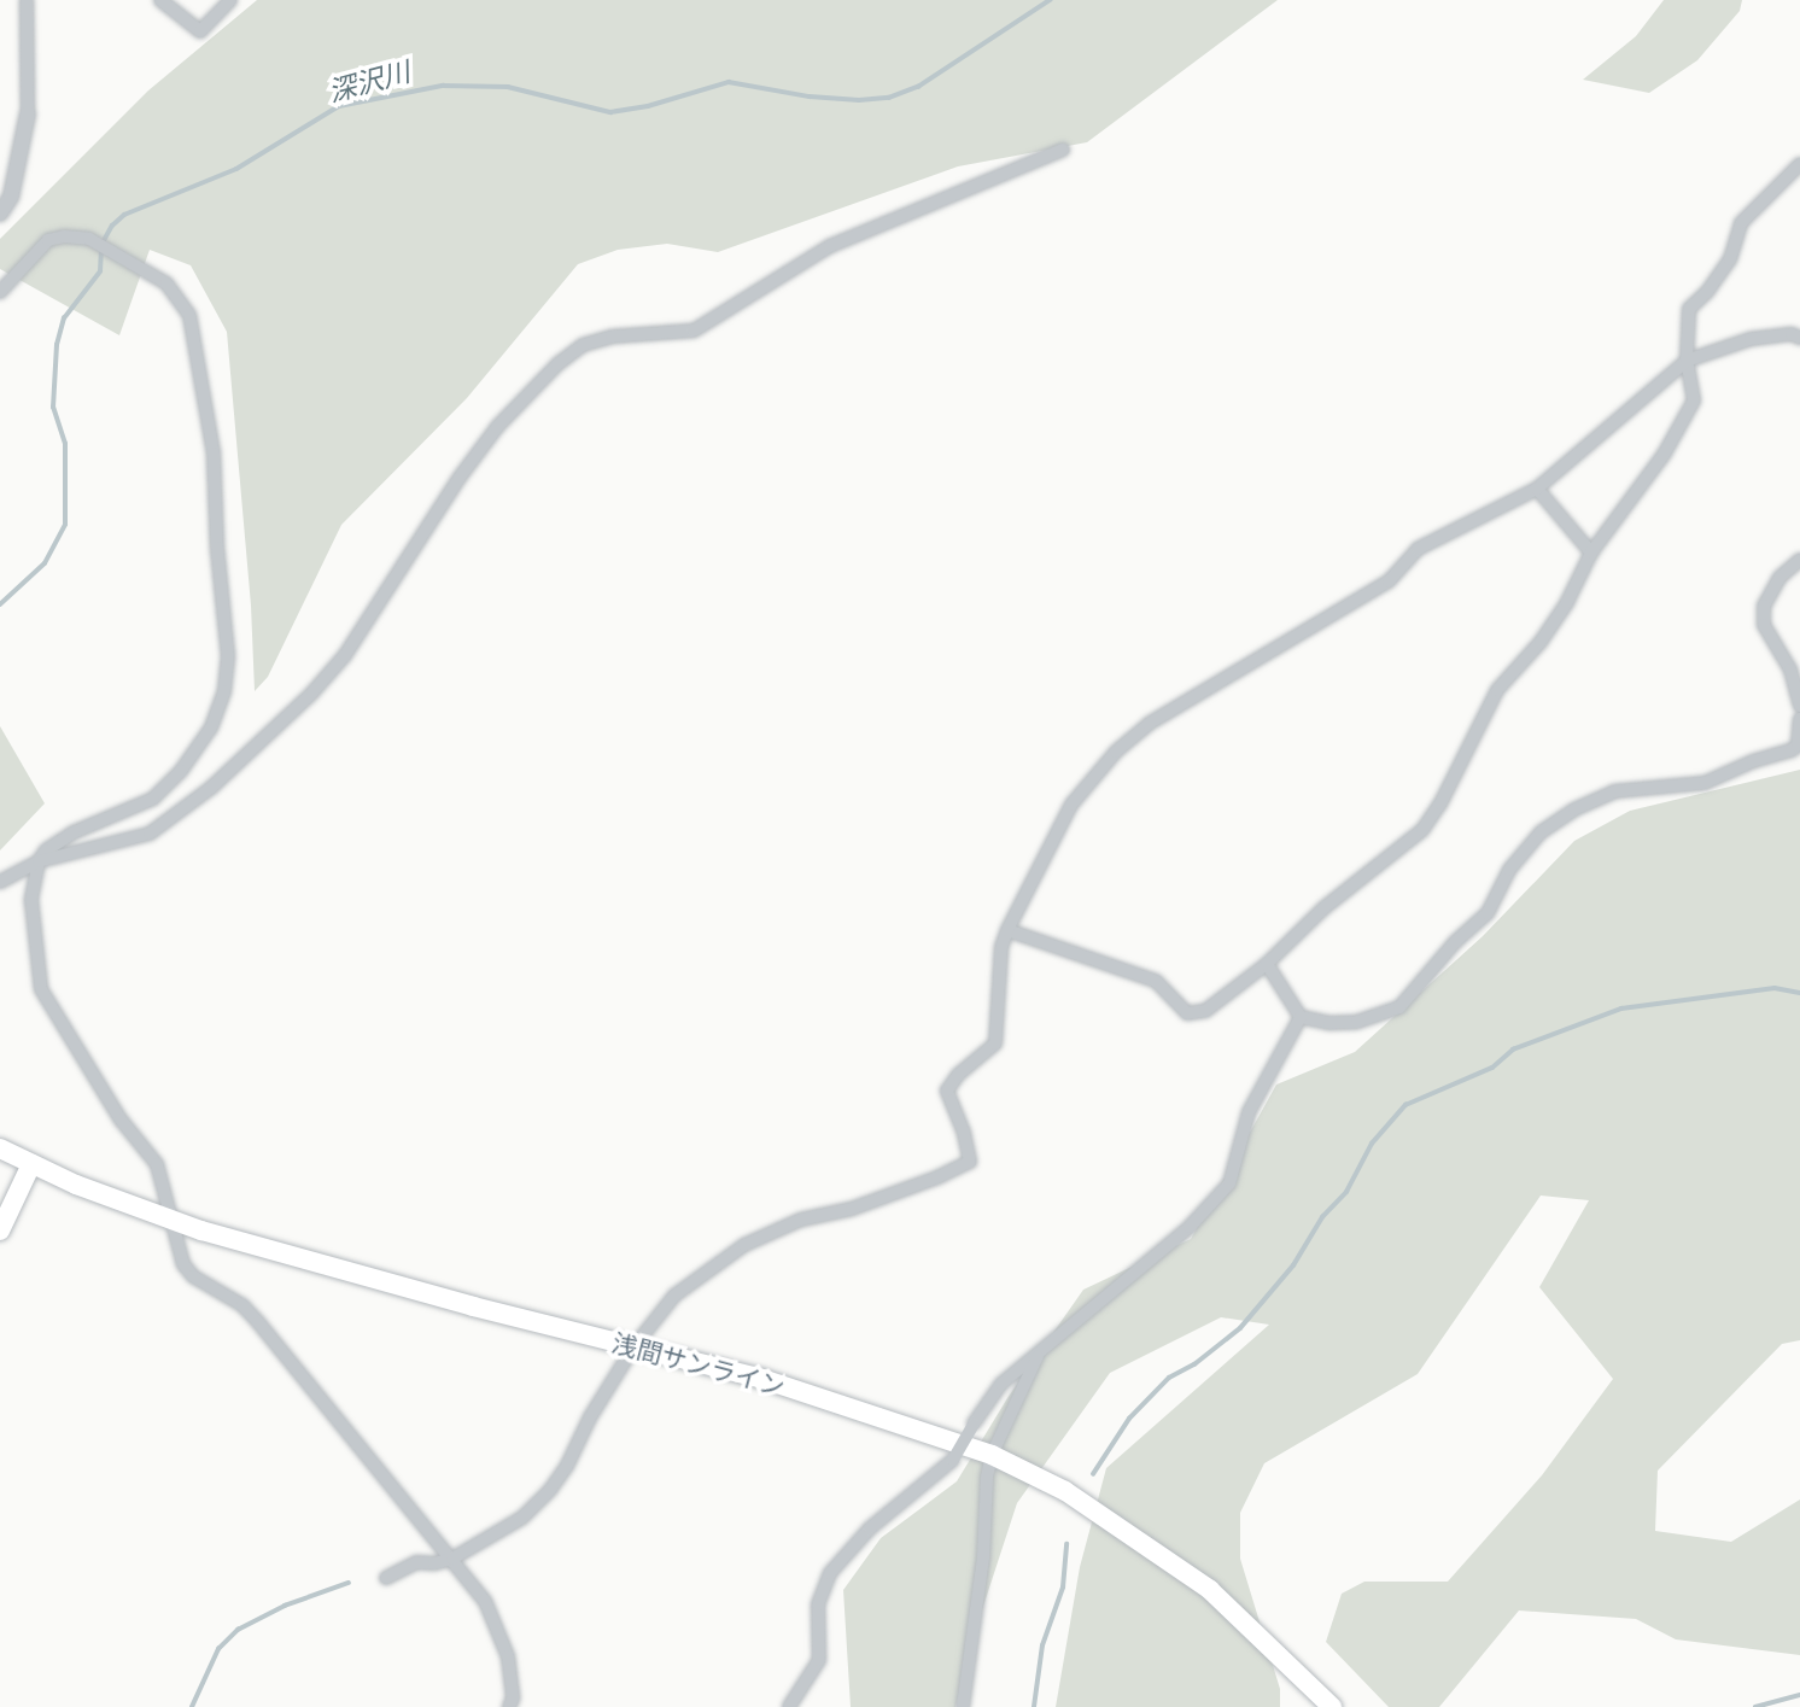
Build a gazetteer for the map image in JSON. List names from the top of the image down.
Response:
{
  "streets": {
    "main road": ["浅間サンライン"]
  },
  "water": ["深沢川"]
}
